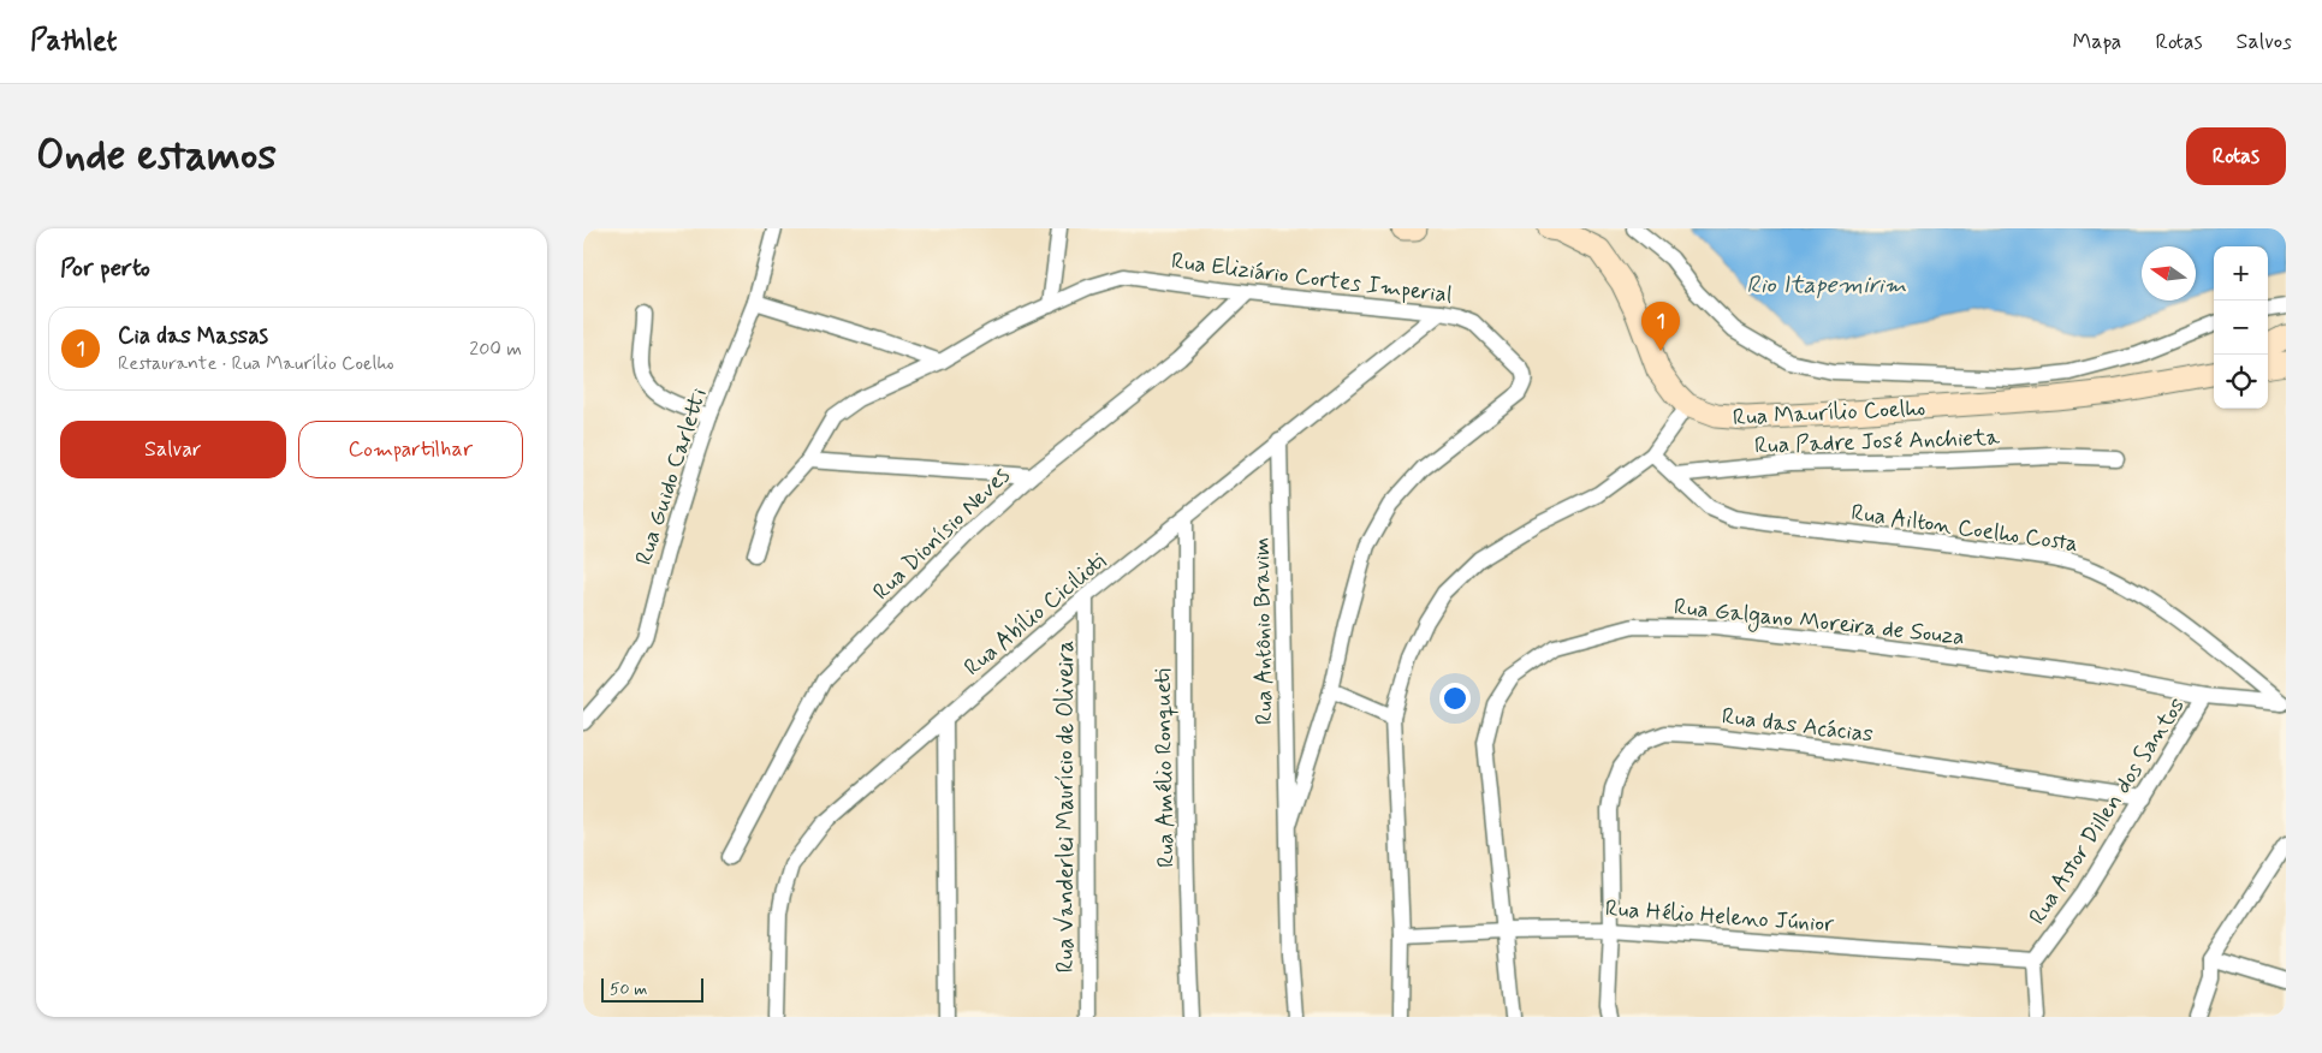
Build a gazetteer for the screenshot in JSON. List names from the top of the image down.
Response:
{
  "streets": {
    "main road": ["Rua Maurílio Coelho"],
    "street": [
      "Rua Eliziário Cortes Imperial",
      "Rua Padre José Anchieta",
      "Rua Guido Carletti",
      "Rua Ailton Coelho Costa",
      "Rua Dionísio Neves",
      "Rua Abílio Cicilioti",
      "Rua Galgano Moreira de Souza",
      "Rua Antônio Bravim",
      "Rua das Acácias",
      "Rua Amélio Ronqueti",
      "Rua Vanderlei Maurício de Oliveira",
      "Rua Astor Dillen dos Santos",
      "Rua Hélio Heleno Júnior"
    ]
  },
  "crossings": [
    ["Rua Eliziário Cortes Imperial", "Rua Dionísio Neves"],
    ["Rua Eliziário Cortes Imperial", "Rua Abílio Cicilioti"],
    ["Rua Eliziário Cortes Imperial", "Rua Antônio Bravim"],
    ["Rua Padre José Anchieta", "Rua Ailton Coelho Costa"],
    ["Rua Ailton Coelho Costa", "Rua Galgano Moreira de Souza"],
    ["Rua Abílio Cicilioti", "Rua Antônio Bravim"],
    ["Rua Abílio Cicilioti", "Rua Amélio Ronqueti"],
    ["Rua Abílio Cicilioti", "Rua Vanderlei Maurício de Oliveira"],
    ["Rua Galgano Moreira de Souza", "Rua Astor Dillen dos Santos"],
    ["Rua Galgano Moreira de Souza", "Rua Hélio Heleno Júnior"],
    ["Rua das Acácias", "Rua Astor Dillen dos Santos"],
    ["Rua das Acácias", "Rua Hélio Heleno Júnior"],
    ["Rua Astor Dillen dos Santos", "Rua Hélio Heleno Júnior"]
  ],
  "water": ["Rio Itapemirim"],
  "scale_bar": "50 m",
  "north": "left",
  "page": {
    "header": "Pathlet",
    "nav": ["Mapa", "Rotas", "Salvos"],
    "buttons": [
      "Rotas",
      ["Salvar", "Compartilhar"]
    ],
    "title": "Onde estamos",
    "heading": "Por perto",
    "map_buttons": ["+", "−"],
    "pins": "1",
    "list": [
      {
        "mark": "1",
        "name": "Cia das Massas",
        "note": "Restaurante · Rua Maurílio Coelho",
        "value": "200 m"
      }
    ],
    "scale": "50 m"
  }
}
